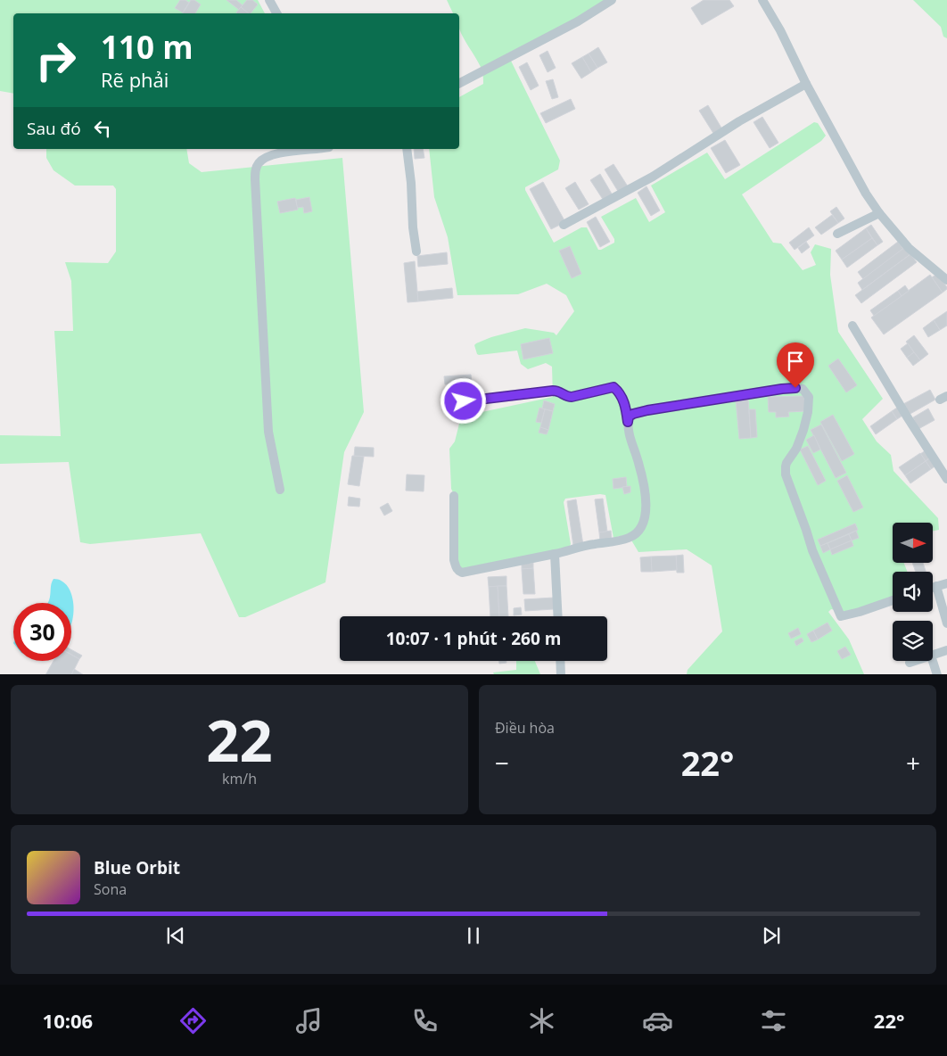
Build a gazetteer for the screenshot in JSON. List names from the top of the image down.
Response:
{
  "north": "right",
  "page": {
    "turn": ["110 m", "Rẽ phải"],
    "then": "Sau đó",
    "limit": "30",
    "trip": "10:07 · 1 phút · 260 m",
    "tile": [
      ["22", "km/h"],
      "Điều hòa"
    ],
    "heat": ["−", "22°", "+"],
    "song": ["Blue Orbit", "Sona"],
    "tabs": ["10:06", "22°"]
  }
}
